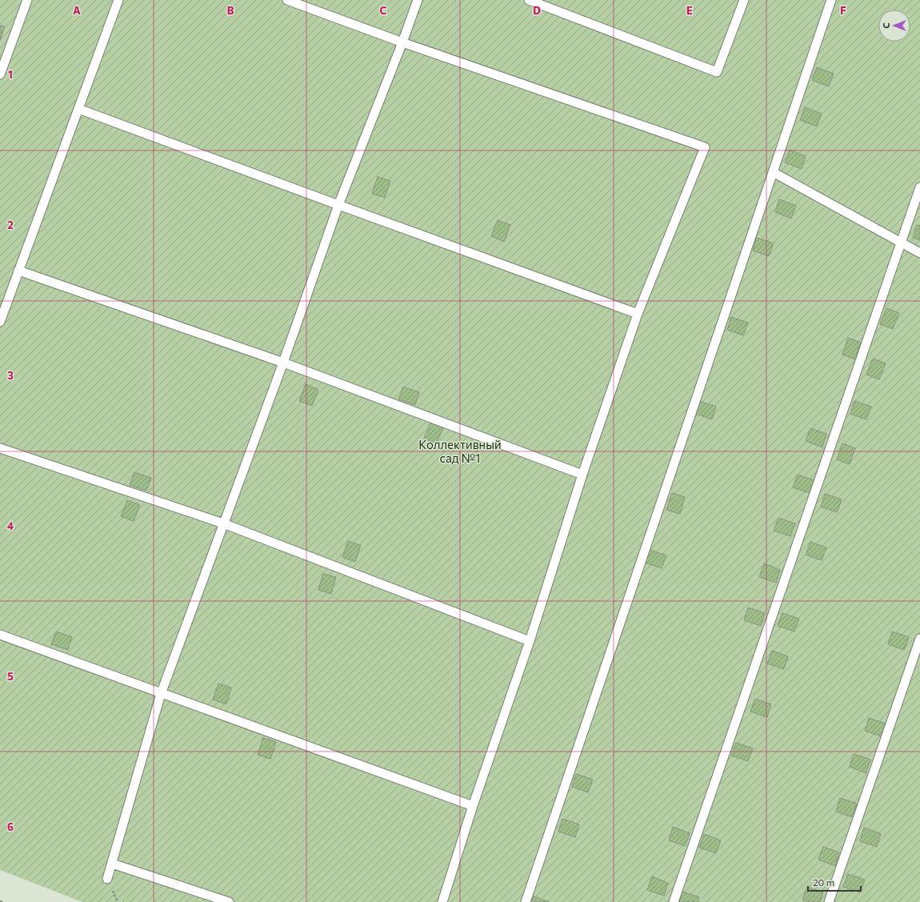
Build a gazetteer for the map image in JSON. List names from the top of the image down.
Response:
{
  "parks": ["Коллективный сад №1"],
  "scale_bar": "20 m",
  "north": "left",
  "grid": {
    "columns": [
      "A",
      "B",
      "C",
      "D",
      "E",
      "F"
    ],
    "rows": [
      "1",
      "2",
      "3",
      "4",
      "5",
      "6"
    ]
  }
}
